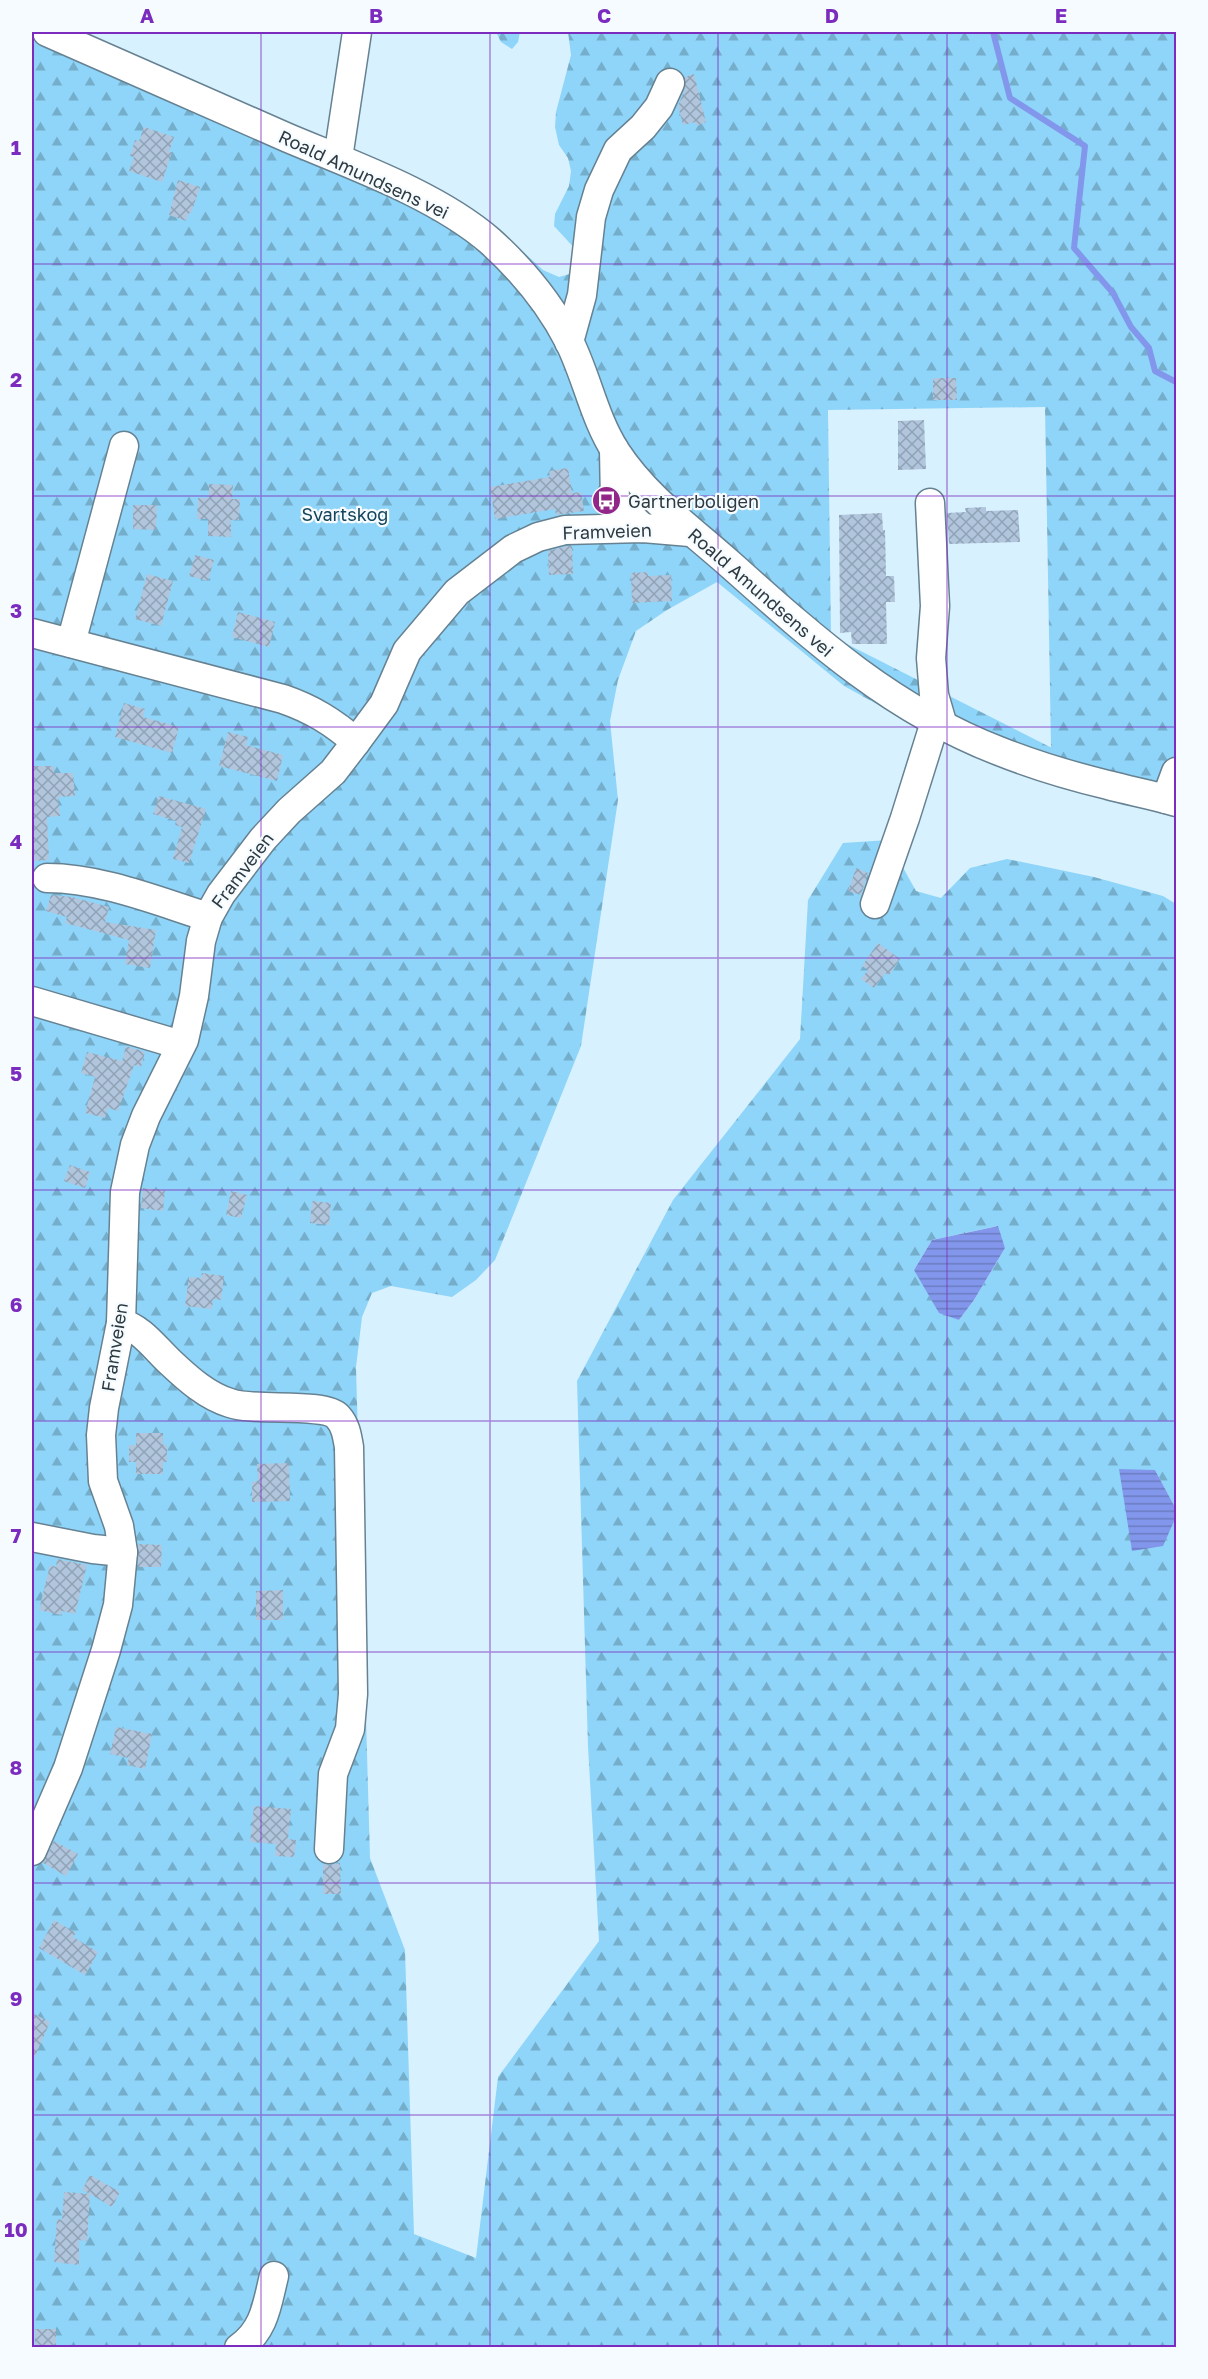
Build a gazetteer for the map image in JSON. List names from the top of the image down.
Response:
{
  "streets": {
    "street": ["Roald Amundsens vei", "Framveien"]
  },
  "crossings": [
    ["Roald Amundsens vei", "Framveien"]
  ],
  "parks": ["Svartskog"],
  "places": {
    "bus stop": ["Gartnerboligen"]
  },
  "grid": {
    "columns": [
      "A",
      "B",
      "C",
      "D",
      "E"
    ],
    "rows": [
      "1",
      "2",
      "3",
      "4",
      "5",
      "6",
      "7",
      "8",
      "9",
      "10"
    ]
  }
}
